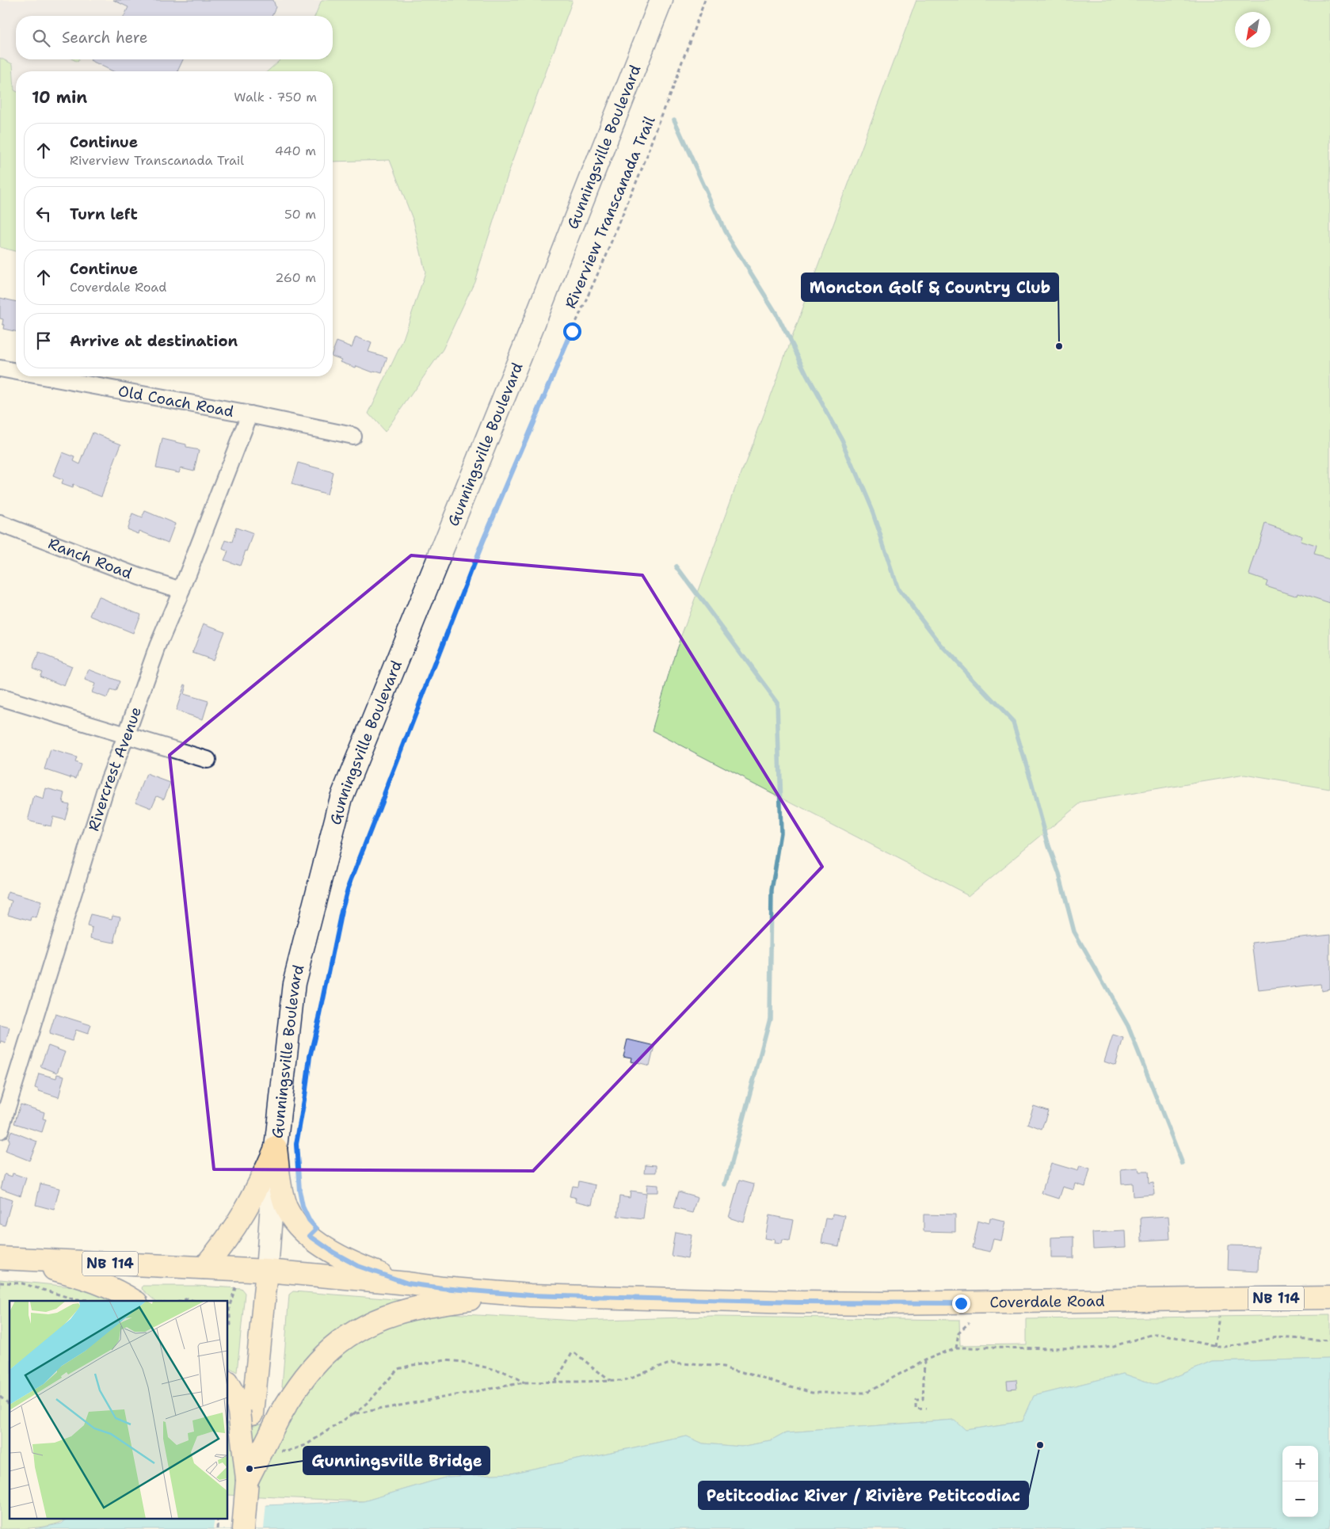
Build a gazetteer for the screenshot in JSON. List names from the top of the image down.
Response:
{
  "streets": {
    "main road": ["Gunningsville Boulevard", "NB 114", "Coverdale Road"],
    "street": ["Old Coach Road", "Ranch Road", "Rivercrest Avenue"],
    "path": ["Riverview Transcanada Trail"]
  },
  "crossings": [
    ["Gunningsville Boulevard", "NB 114"],
    ["Gunningsville Boulevard", "Coverdale Road"],
    ["Old Coach Road", "Rivercrest Avenue"],
    ["Ranch Road", "Rivercrest Avenue"],
    ["NB 114", "Coverdale Road"]
  ],
  "places": ["Moncton Golf & Country Club", "Petitcodiac River / Rivière Petitcodiac", "Gunningsville Bridge"],
  "north": "bottom left",
  "page": {
    "search": "Search here",
    "heading": ["10 min", "Walk · 750 m"],
    "list": [
      ["Continue", "Riverview Transcanada Trail", "440 m"],
      ["Turn left", "50 m"],
      ["Continue", "Coverdale Road", "260 m"],
      "Arrive at destination"
    ],
    "map_buttons": ["+", "−"]
  }
}
